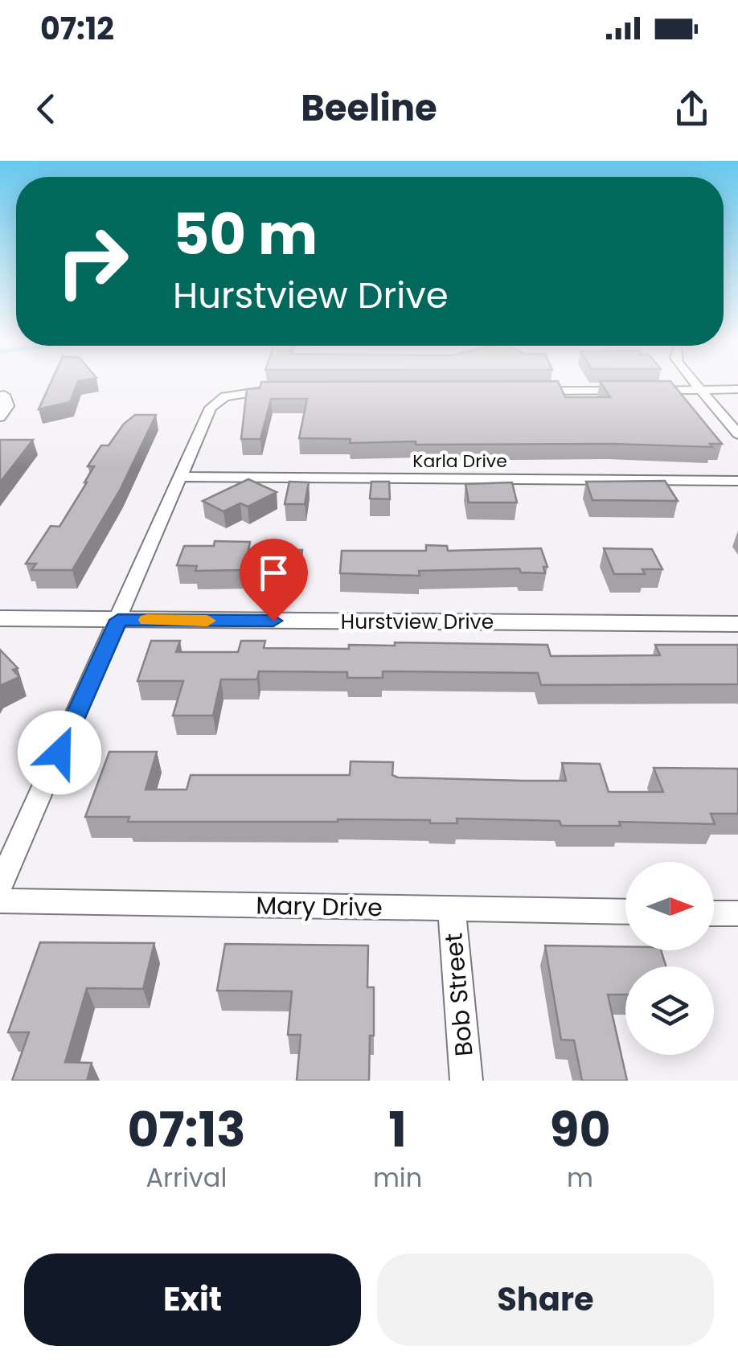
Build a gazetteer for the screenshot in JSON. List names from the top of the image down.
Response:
{
  "streets": {
    "street": [
      "Karla Drive",
      "Hurstview Drive",
      "Mary Drive",
      "Bob Street"
    ]
  },
  "crossings": [
    ["Mary Drive", "Bob Street"]
  ],
  "north": "right",
  "page": {
    "status": "07:12",
    "header": "Beeline",
    "turn": ["50 m", "Hurstview Drive"],
    "eta": [
      "07:13",
      "Arrival",
      "1",
      "min",
      "90",
      "m"
    ],
    "buttons": ["Exit", "Share"]
  }
}
